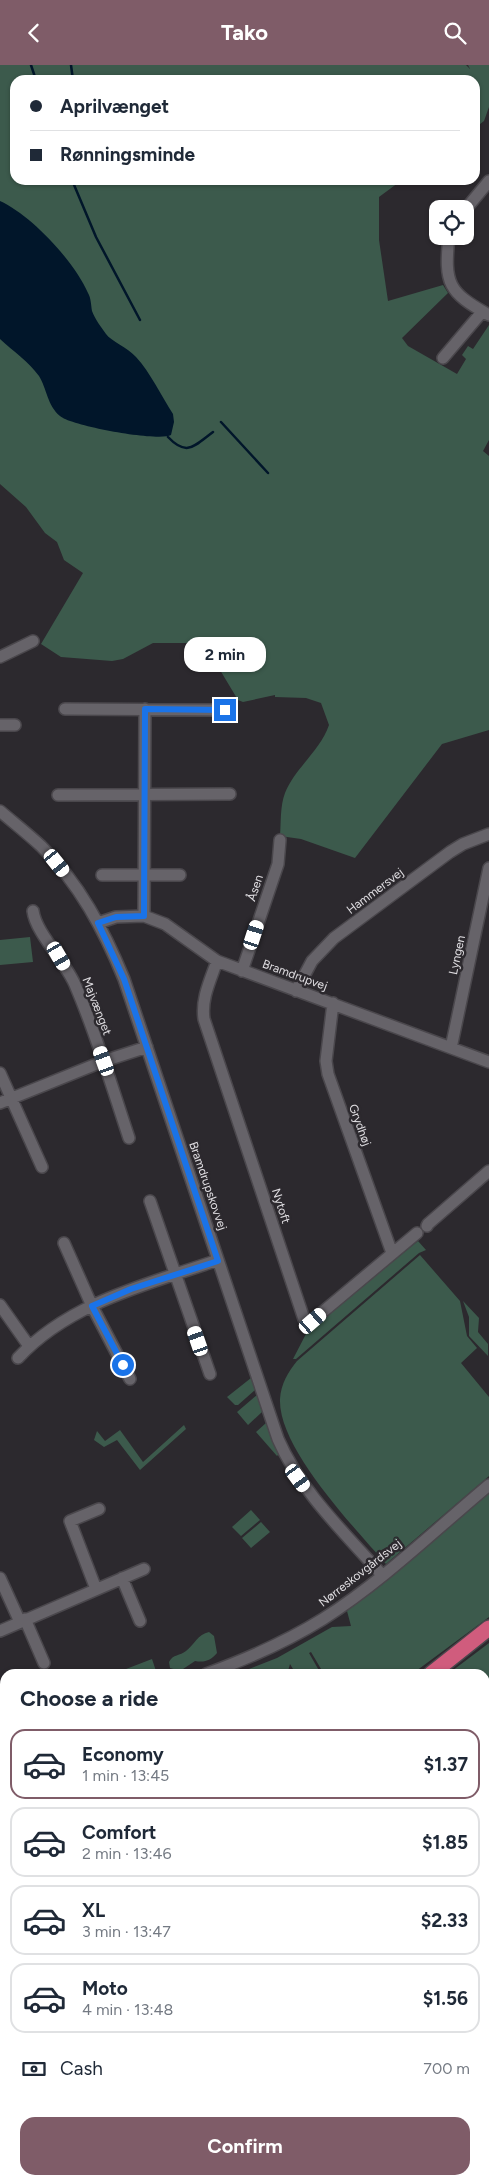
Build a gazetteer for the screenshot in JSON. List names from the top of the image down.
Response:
{
  "streets": {
    "street": [
      "Åsen",
      "Hammersvej",
      "Lyngen",
      "Bramdrupvej",
      "Majvænget",
      "Grydhøj",
      "Bramdrupskovvej",
      "Nytoft",
      "Nørreskovgårdsvej"
    ]
  },
  "crossings": [
    ["Åsen", "Bramdrupvej"],
    ["Hammersvej", "Bramdrupvej"],
    ["Lyngen", "Bramdrupvej"],
    ["Bramdrupvej", "Grydhøj"],
    ["Bramdrupvej", "Bramdrupskovvej"],
    ["Bramdrupvej", "Nytoft"],
    ["Grydhøj", "Nytoft"],
    ["Bramdrupskovvej", "Nørreskovgårdsvej"]
  ],
  "page": {
    "header": "Tako",
    "banner": ["Aprilvænget", "Rønningsminde"],
    "bubble": "2 min",
    "heading": "Choose a ride",
    "list": [
      {
        "name": "Economy",
        "note": "1 min · 13:45",
        "value": "$1.37"
      },
      {
        "name": "Comfort",
        "note": "2 min · 13:46",
        "value": "$1.85"
      },
      {
        "name": "XL",
        "note": "3 min · 13:47",
        "value": "$2.33"
      },
      {
        "name": "Moto",
        "note": "4 min · 13:48",
        "value": "$1.56"
      }
    ],
    "pay": ["Cash", "700 m"],
    "buttons": "Confirm"
  }
}
